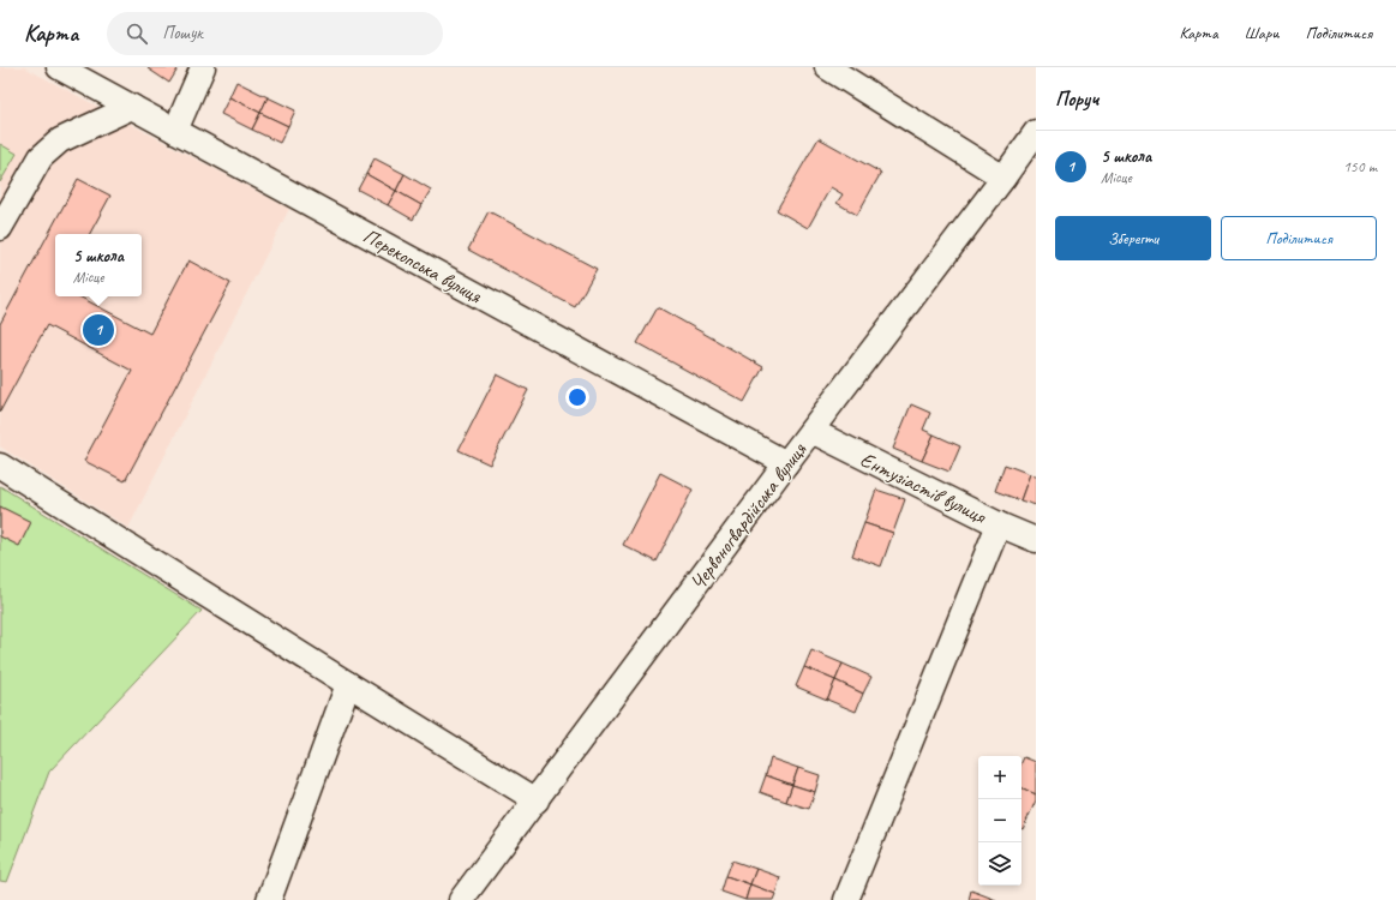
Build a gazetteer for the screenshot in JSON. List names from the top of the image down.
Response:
{
  "streets": {
    "street": ["Перекопська вулиця", "Ентузіастів вулиця", "Червоногвардійська вулиця"]
  },
  "crossings": [
    ["Перекопська вулиця", "Червоногвардійська вулиця"],
    ["Ентузіастів вулиця", "Червоногвардійська вулиця"]
  ],
  "page": {
    "header": "Карта",
    "search": "Пошук",
    "nav": ["Карта", "Шари", "Поділитися"],
    "heading": "Поруч",
    "list": [
      {
        "mark": "1",
        "name": "5 школа",
        "note": "Місце",
        "value": "150 m"
      }
    ],
    "buttons": ["Зберегти", "Поділитися"],
    "popup": ["5 школа", "Місце"],
    "pins": "1",
    "map_buttons": ["+", "−"]
  }
}
